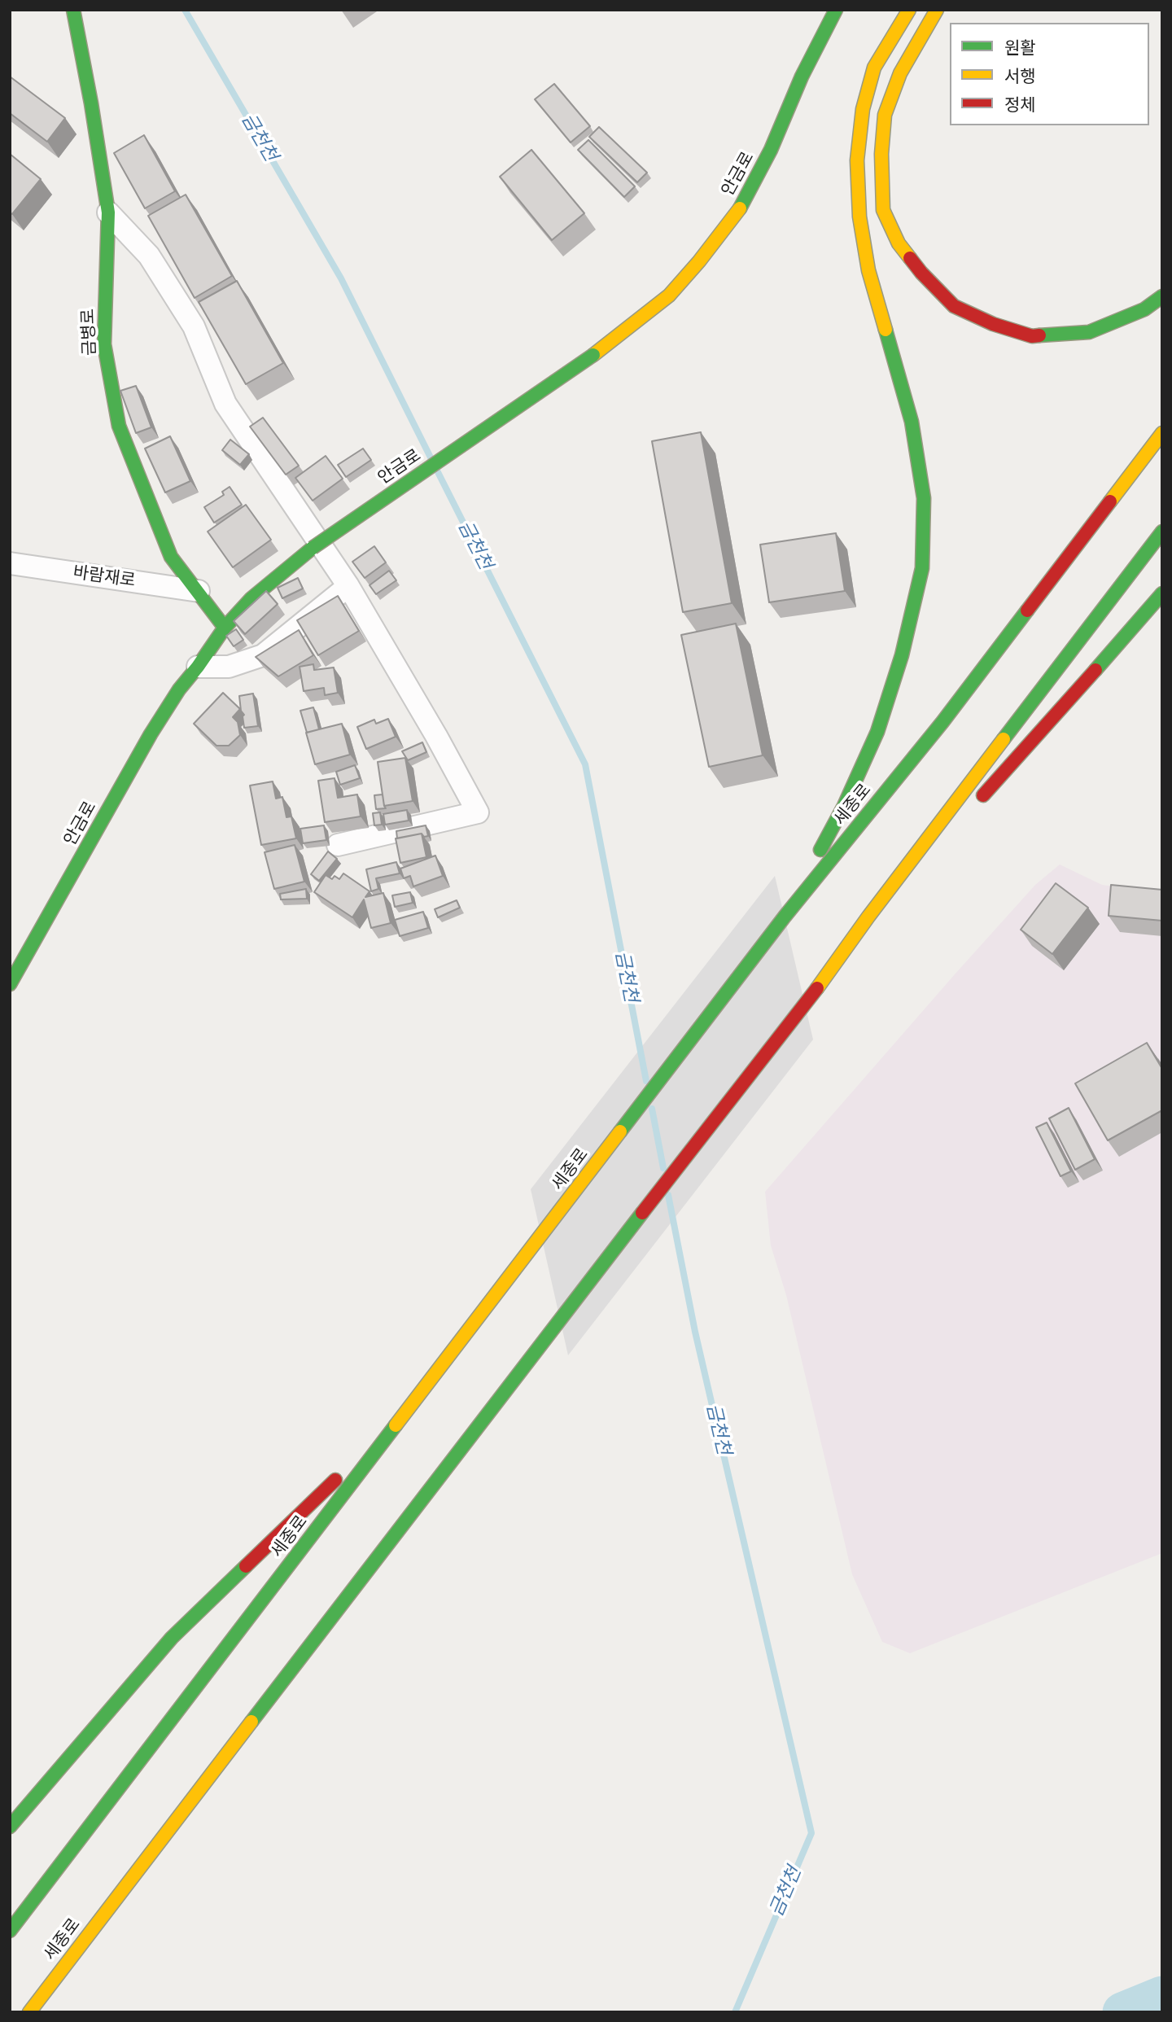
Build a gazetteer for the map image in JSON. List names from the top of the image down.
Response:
{
  "streets": {
    "main road": ["안금로", "금병로", "세종로"],
    "street": ["바람재로"]
  },
  "crossings": [
    ["안금로", "금병로"],
    ["금병로", "바람재로"]
  ],
  "water": ["금천천"],
  "legend": ["원활", "서행", "정체"]
}
